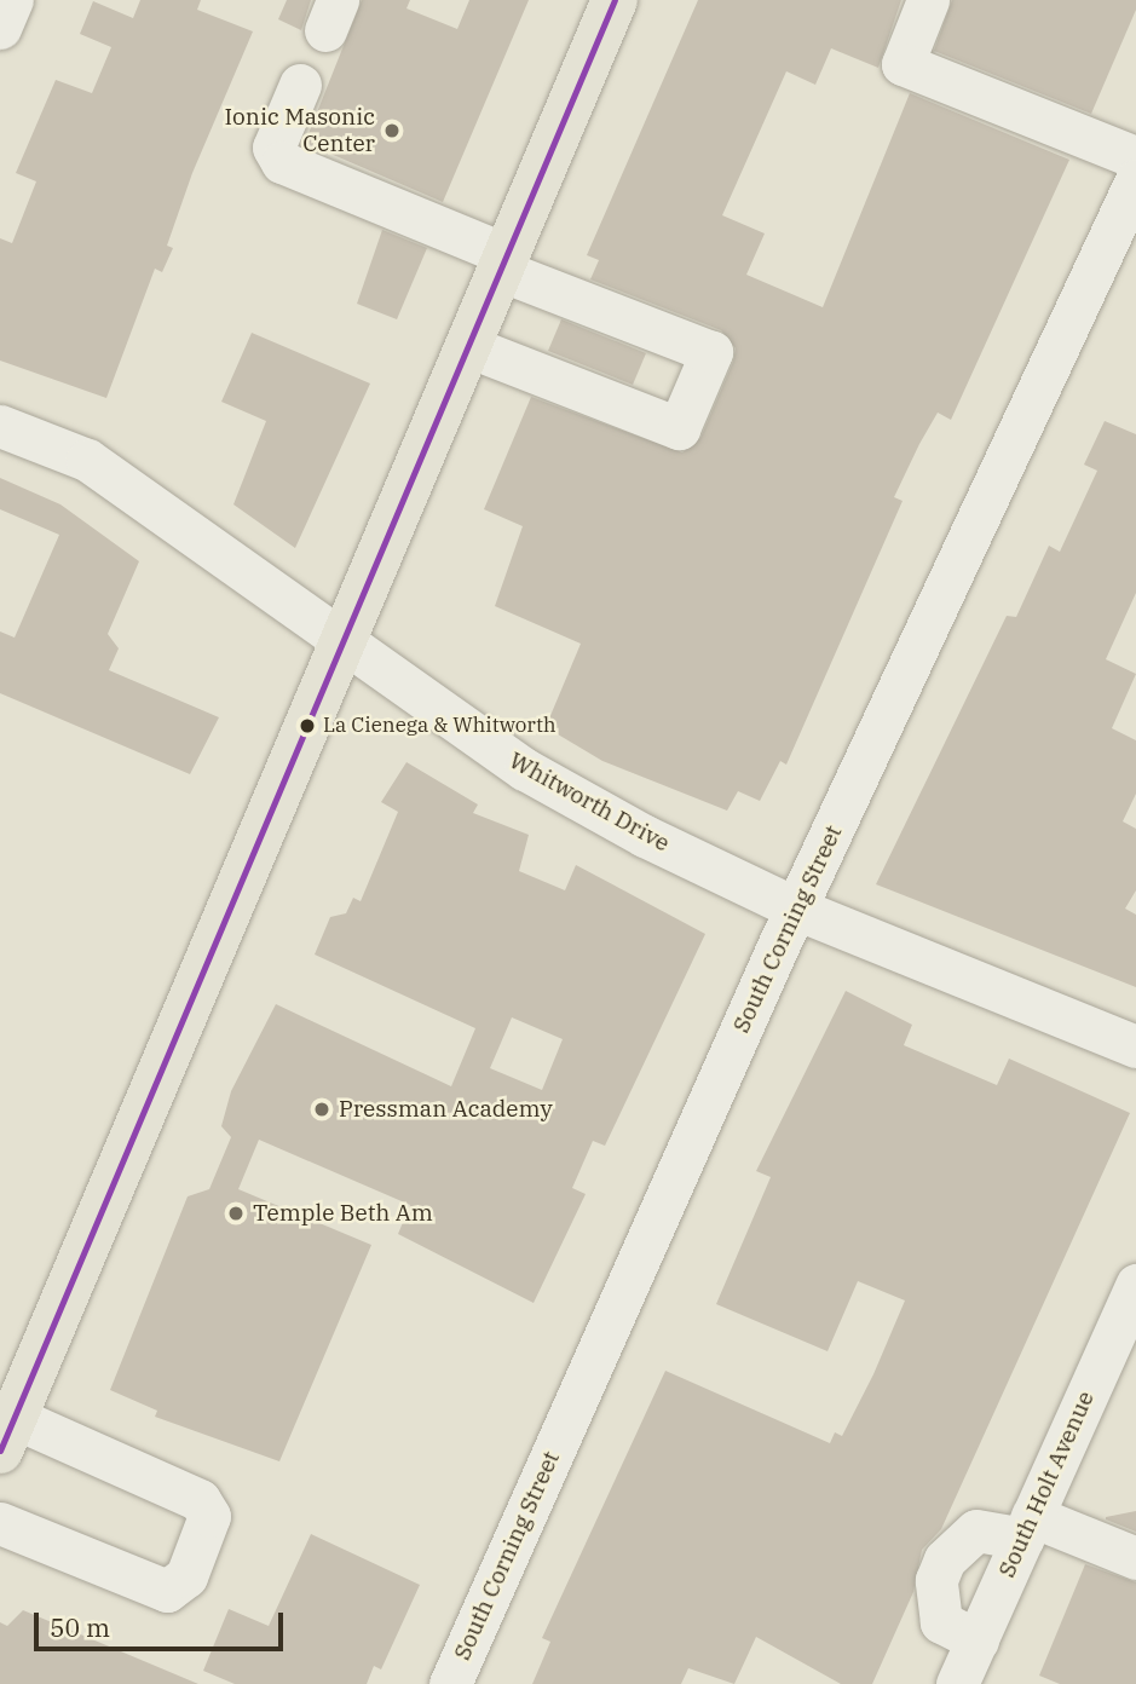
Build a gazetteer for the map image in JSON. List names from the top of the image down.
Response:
{
  "streets": {
    "street": ["Whitworth Drive", "South Corning Street", "South Holt Avenue"]
  },
  "crossings": [
    ["Whitworth Drive", "South Corning Street"]
  ],
  "places": [
    "Ionic Masonic Center",
    "La Cienega & Whitworth",
    "Pressman Academy",
    "Temple Beth Am"
  ],
  "scale_bar": "50 m"
}
